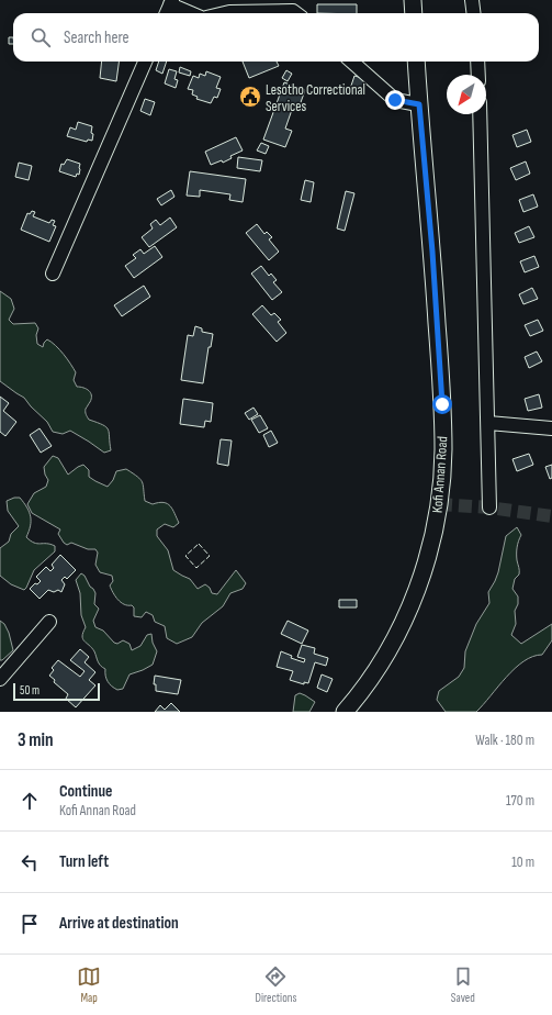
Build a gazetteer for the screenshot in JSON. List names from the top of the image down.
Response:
{
  "streets": {
    "main road": ["Kofi Annan Road"]
  },
  "places": {
    "public building": ["Lesotho Correctional Services"]
  },
  "scale_bar": "50 m",
  "north": "bottom left",
  "page": {
    "search": "Search here",
    "scale": "50 m",
    "heading": ["3 min", "Walk · 180 m"],
    "list": [
      ["Continue", "Kofi Annan Road", "170 m"],
      ["Turn left", "10 m"],
      "Arrive at destination"
    ],
    "nav": ["Map", "Directions", "Saved"]
  }
}
